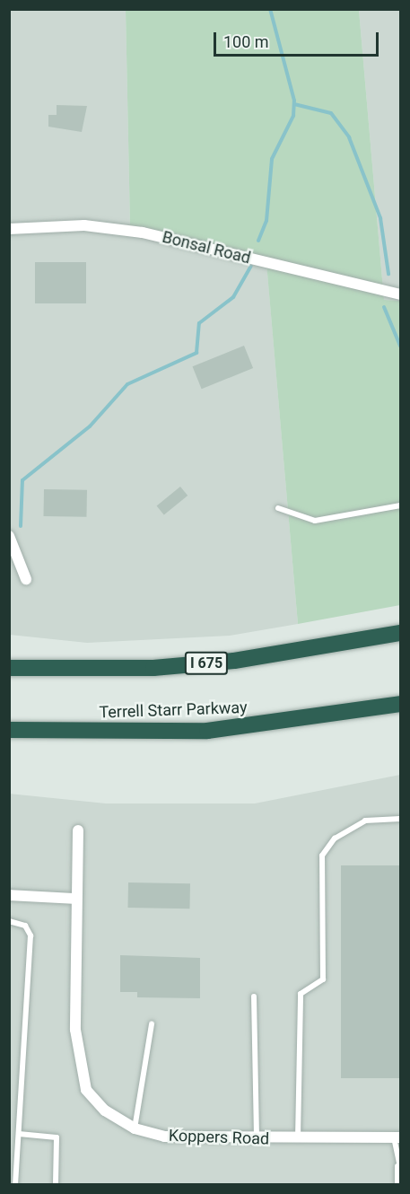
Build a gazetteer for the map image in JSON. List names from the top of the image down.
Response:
{
  "streets": {
    "highway": ["I 675", "Terrell Starr Parkway"],
    "street": ["Bonsal Road", "Koppers Road"]
  },
  "scale_bar": "100 m"
}
